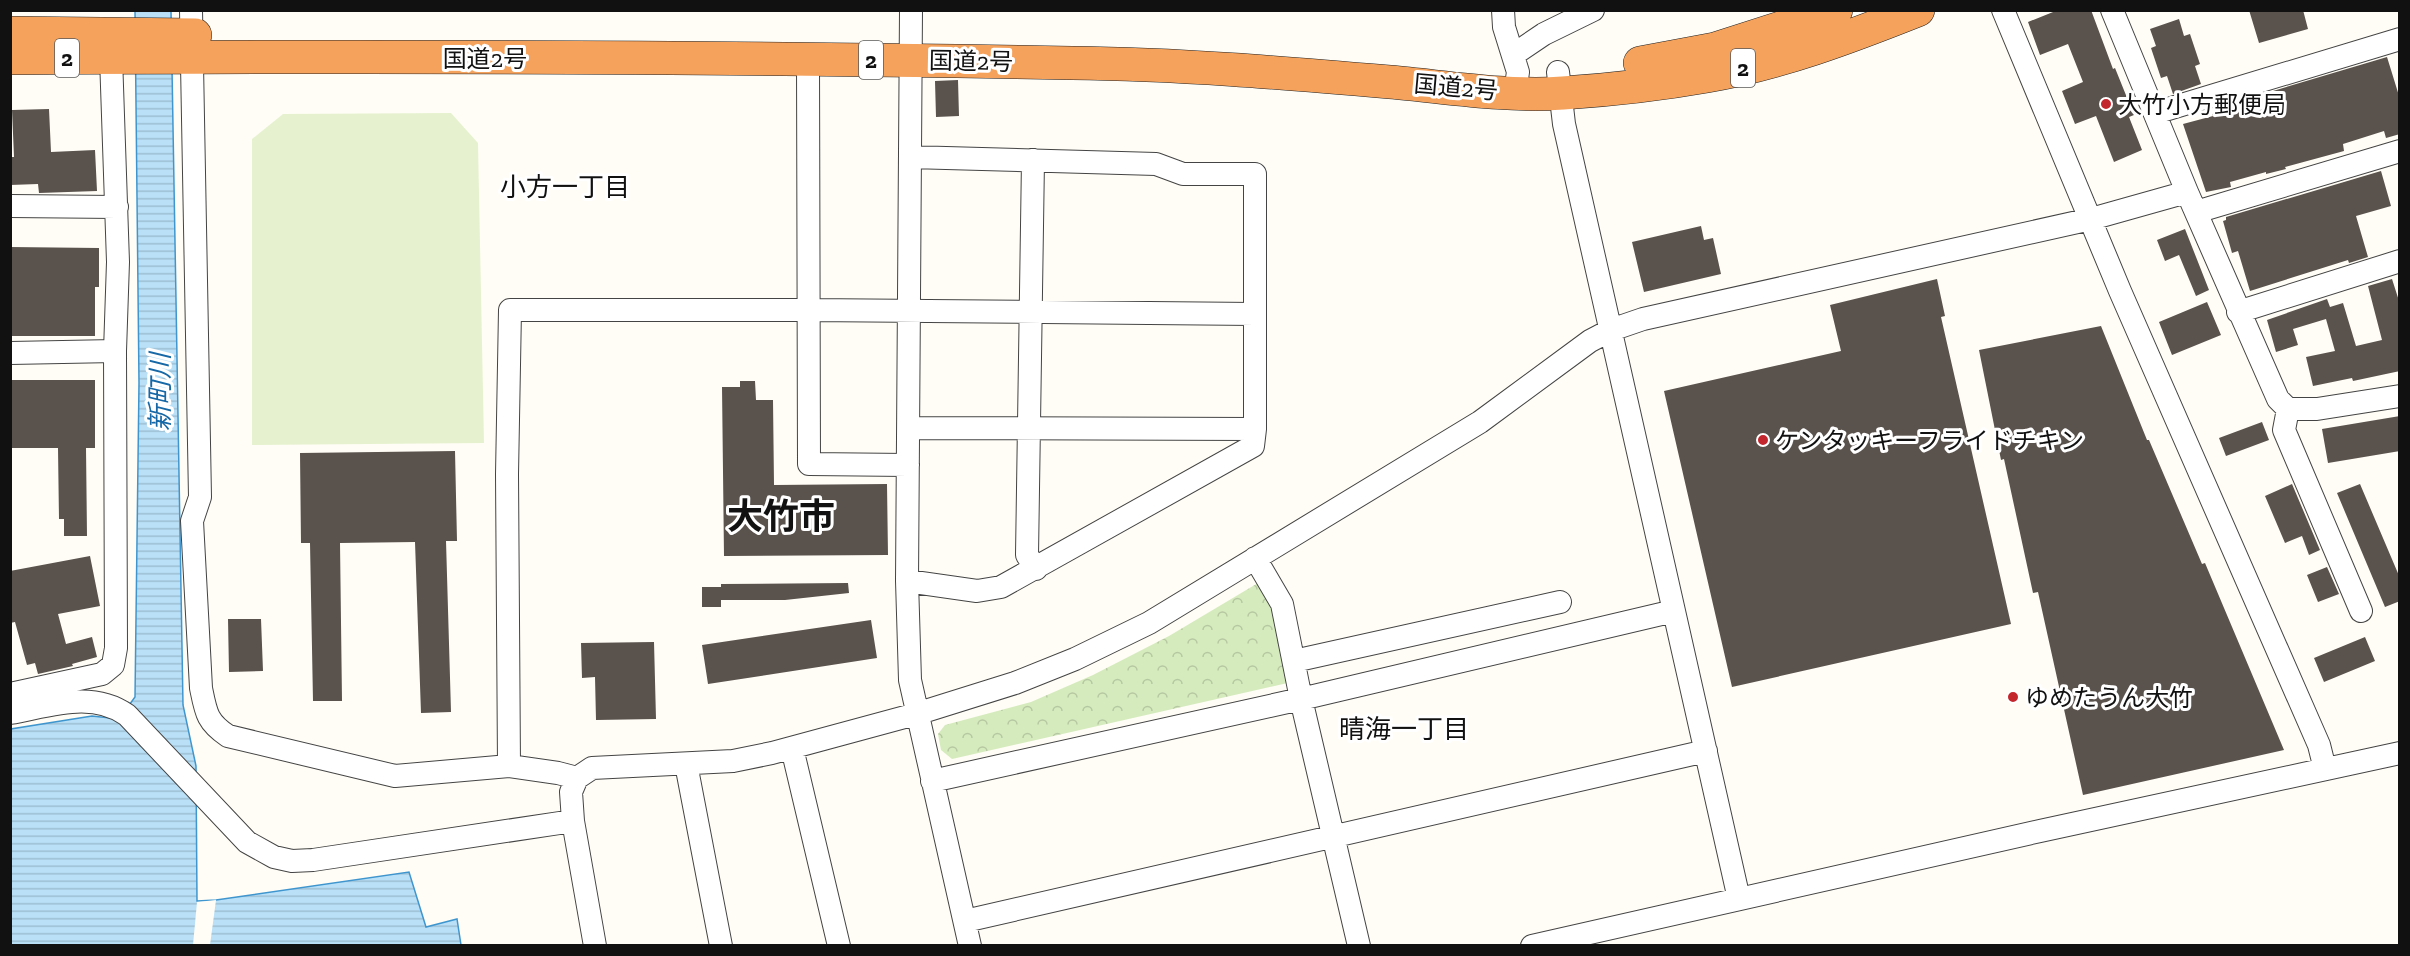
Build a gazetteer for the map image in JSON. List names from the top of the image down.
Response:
{
  "streets": {
    "highway": ["2", "国道2号"]
  },
  "districts": ["小方一丁目", "大竹市", "晴海一丁目"],
  "water": ["新町川"],
  "places": ["大竹小方郵便局", "ケンタッキーフライドチキン", "ゆめたうん大竹"]
}
